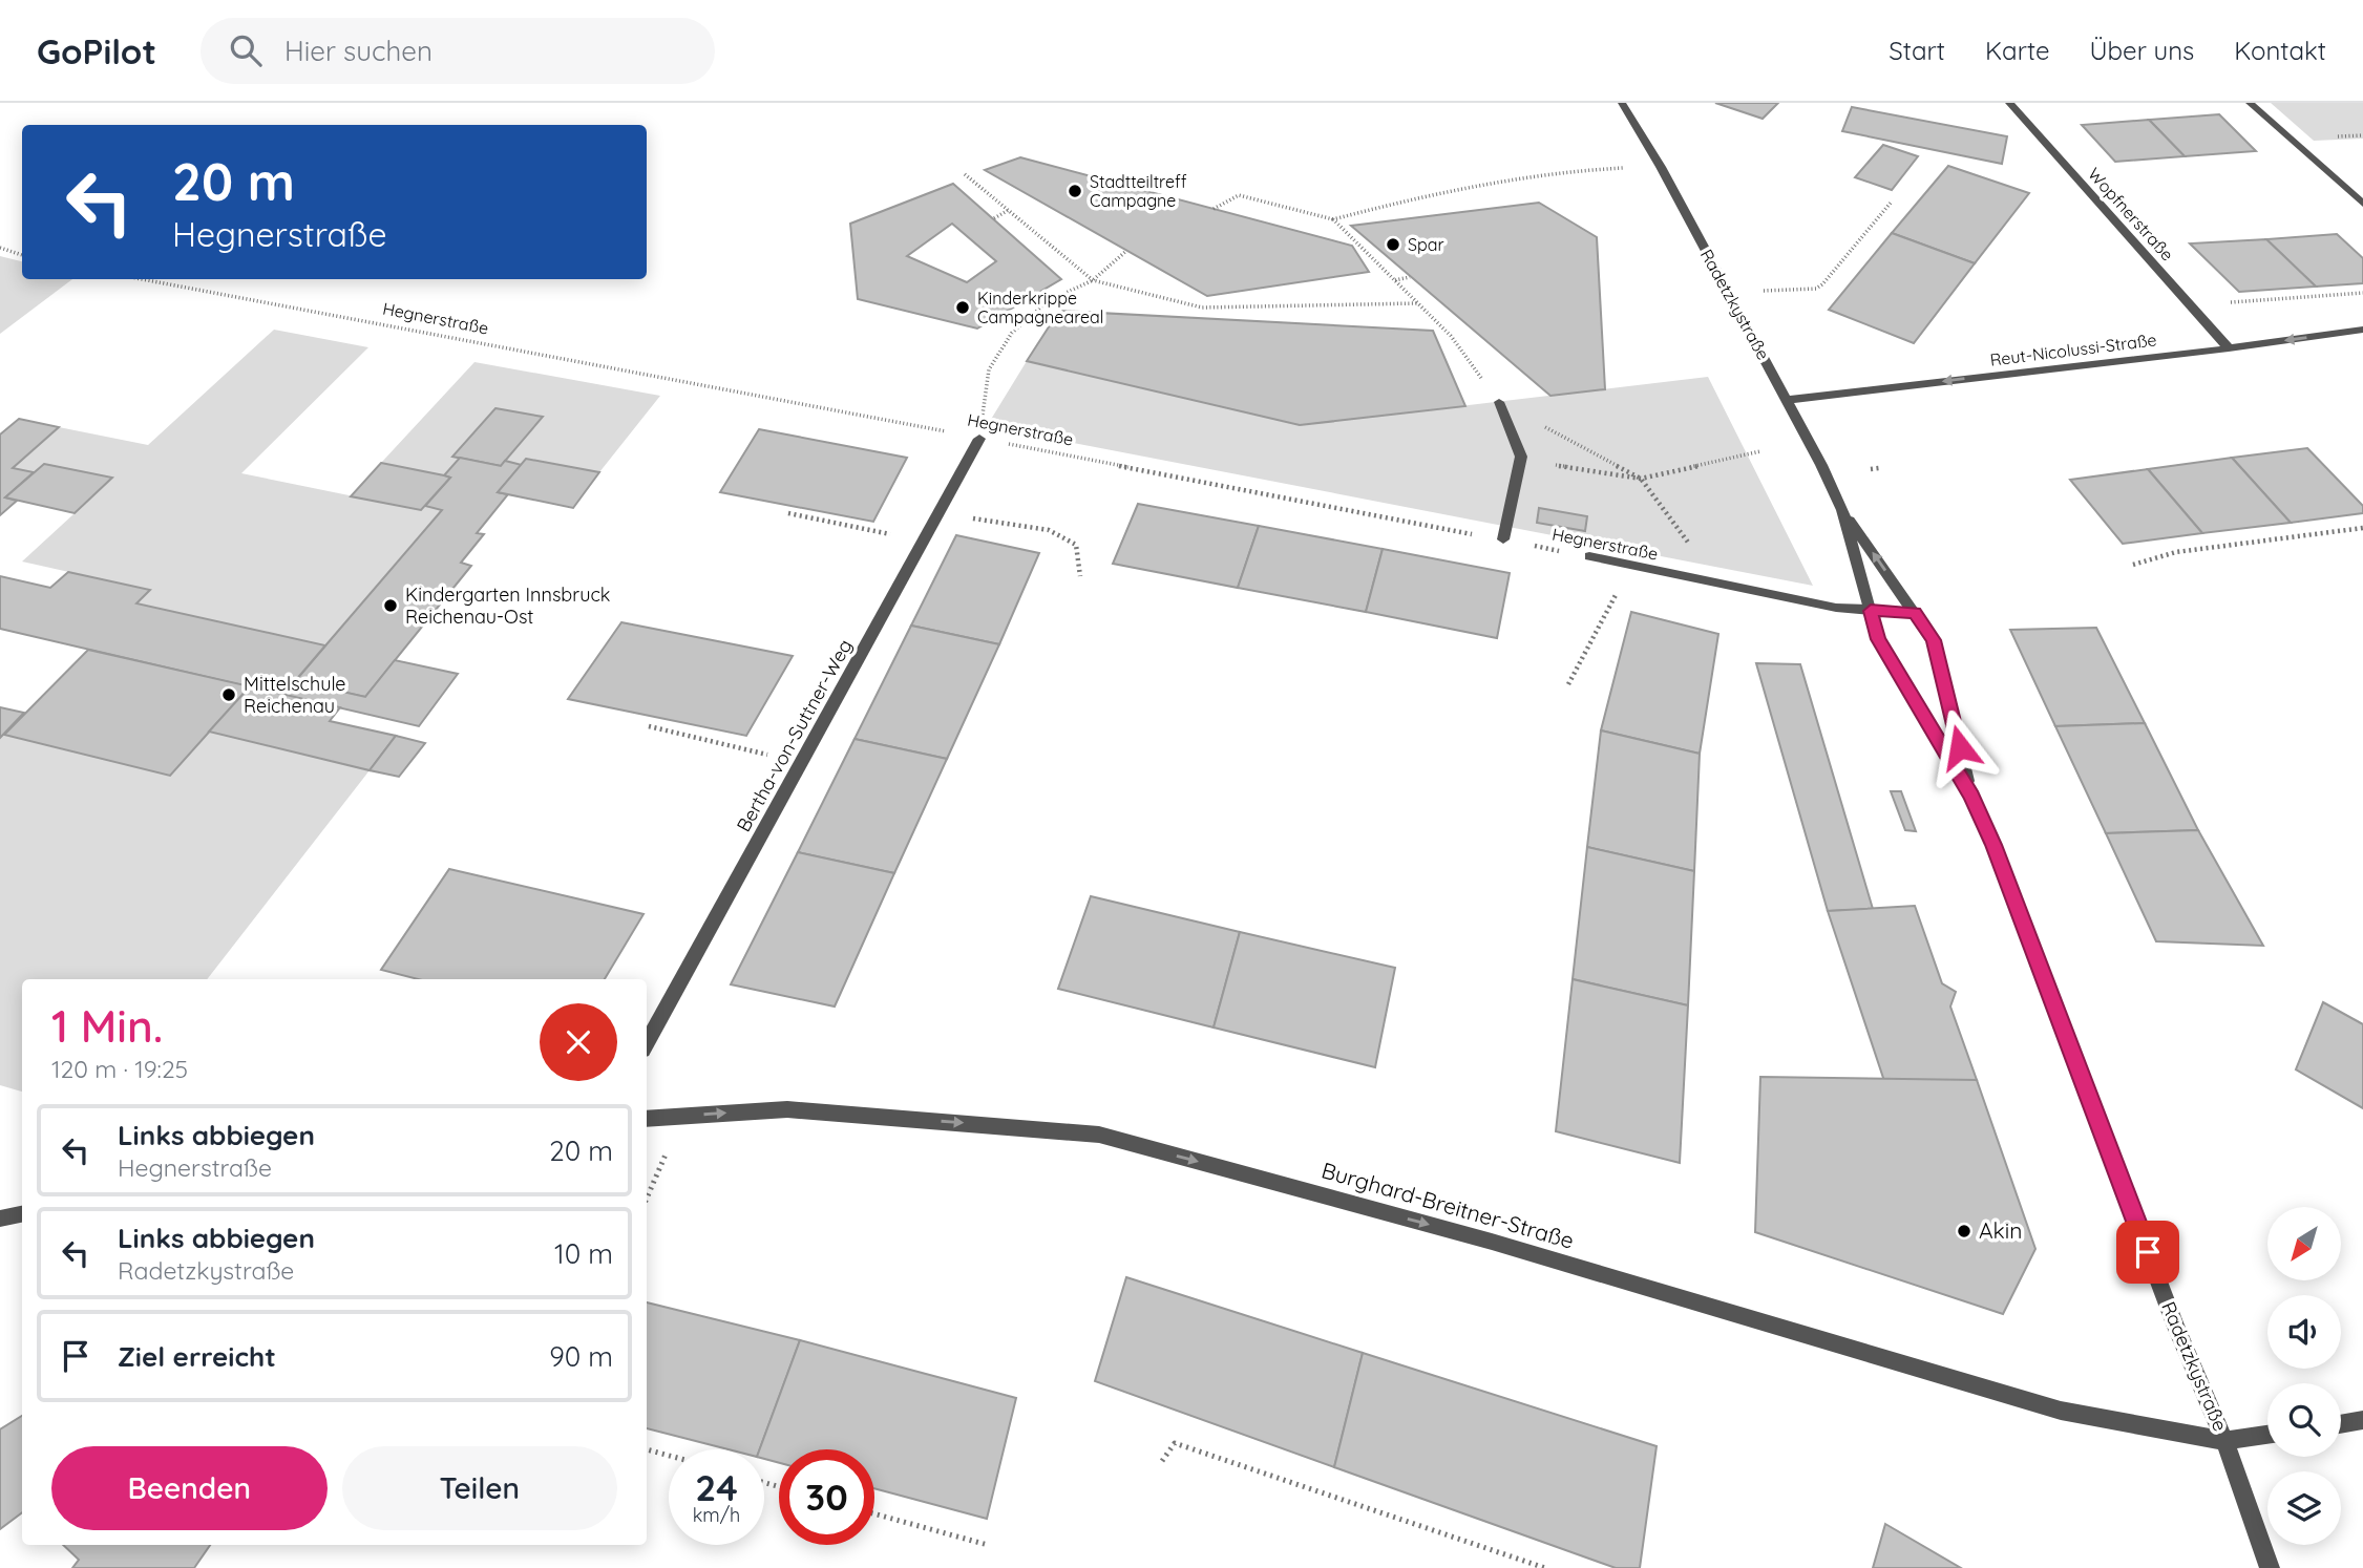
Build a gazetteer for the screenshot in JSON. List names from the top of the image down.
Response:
{
  "streets": {
    "street": [
      "Wopfnerstraße",
      "Radetzkystraße",
      "Hegnerstraße",
      "Reut-Nicolussi-Straße",
      "Bertha-von-Suttner-Weg",
      "Burghard-Breitner-Straße"
    ]
  },
  "crossings": [
    ["Wopfnerstraße", "Reut-Nicolussi-Straße"],
    ["Radetzkystraße", "Hegnerstraße"],
    ["Radetzkystraße", "Reut-Nicolussi-Straße"],
    ["Radetzkystraße", "Burghard-Breitner-Straße"],
    ["Hegnerstraße", "Bertha-von-Suttner-Weg"]
  ],
  "one_way": ["Reut-Nicolussi-Straße", "Burghard-Breitner-Straße"],
  "places": [
    "Stadtteiltreff Campagne",
    "Spar",
    "Kinderkrippe Campagneareal",
    "Kindergarten Innsbruck Reichenau-Ost",
    "Mittelschule Reichenau",
    "Akin"
  ],
  "north": "bottom left",
  "page": {
    "header": "GoPilot",
    "search": "Hier suchen",
    "nav": [
      "Start",
      "Karte",
      "Über uns",
      "Kontakt"
    ],
    "turn": ["20 m", "Hegnerstraße"],
    "heading": ["1 Min.", "120 m · 19:25"],
    "list": [
      {
        "name": "Links abbiegen",
        "note": "Hegnerstraße",
        "value": "20 m"
      },
      {
        "name": "Links abbiegen",
        "note": "Radetzkystraße",
        "value": "10 m"
      },
      {
        "name": "Ziel erreicht",
        "value": "90 m"
      }
    ],
    "buttons": ["Beenden", "Teilen"],
    "speed": "24 km/h",
    "limit": "30"
  }
}
